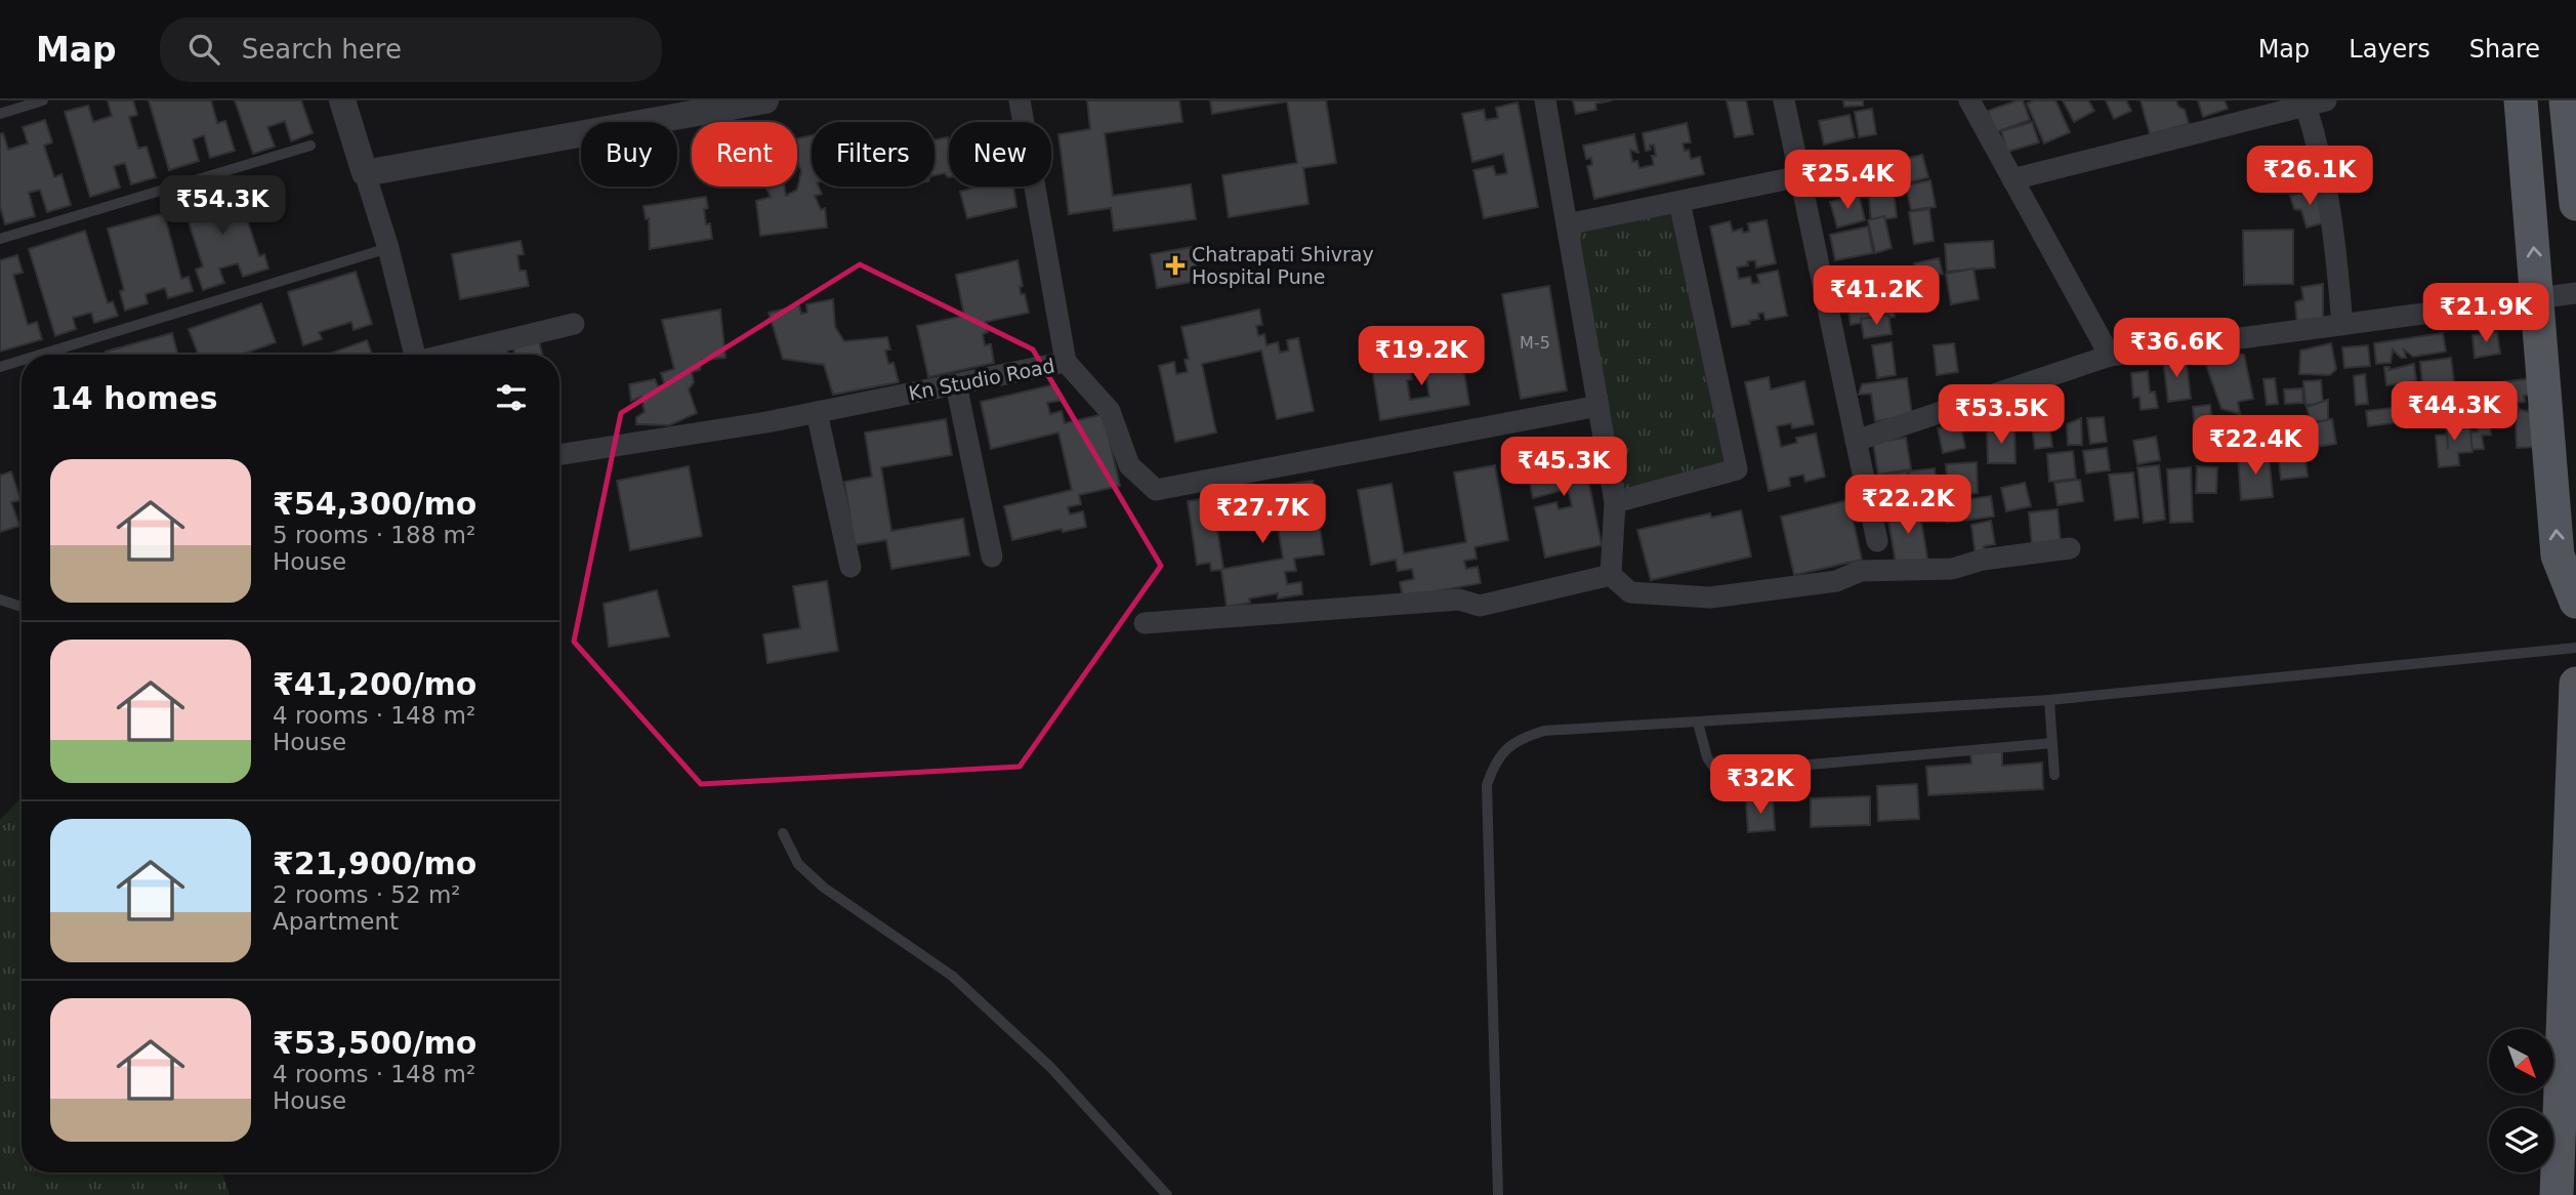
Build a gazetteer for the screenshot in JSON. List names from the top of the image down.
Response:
{
  "streets": {
    "street": ["Kn Studio Road"]
  },
  "places": {
    "health": ["Chatrapati Shivray Hospital Pune"]
  },
  "house_numbers": ["M-5"],
  "north": "bottom right",
  "page": {
    "header": "Map",
    "search": "Search here",
    "nav": ["Map", "Layers", "Share"],
    "chip": [
      "Buy",
      "Rent",
      "Filters",
      "New"
    ],
    "price": [
      "₹26.1K",
      "₹25.4K",
      "₹54.3K",
      "₹41.2K",
      "₹21.9K",
      "₹36.6K",
      "₹19.2K",
      "₹44.3K",
      "₹53.5K",
      "₹22.4K",
      "₹45.3K",
      "₹22.2K",
      "₹27.7K",
      "₹32K"
    ],
    "heading": "14 homes",
    "list": [
      {
        "name": "₹54,300/mo",
        "note": "5 rooms · 188 m² · House"
      },
      {
        "name": "₹41,200/mo",
        "note": "4 rooms · 148 m² · House"
      },
      {
        "name": "₹21,900/mo",
        "note": "2 rooms · 52 m² · Apartment"
      },
      {
        "name": "₹53,500/mo",
        "note": "4 rooms · 148 m² · House"
      }
    ]
  }
}
